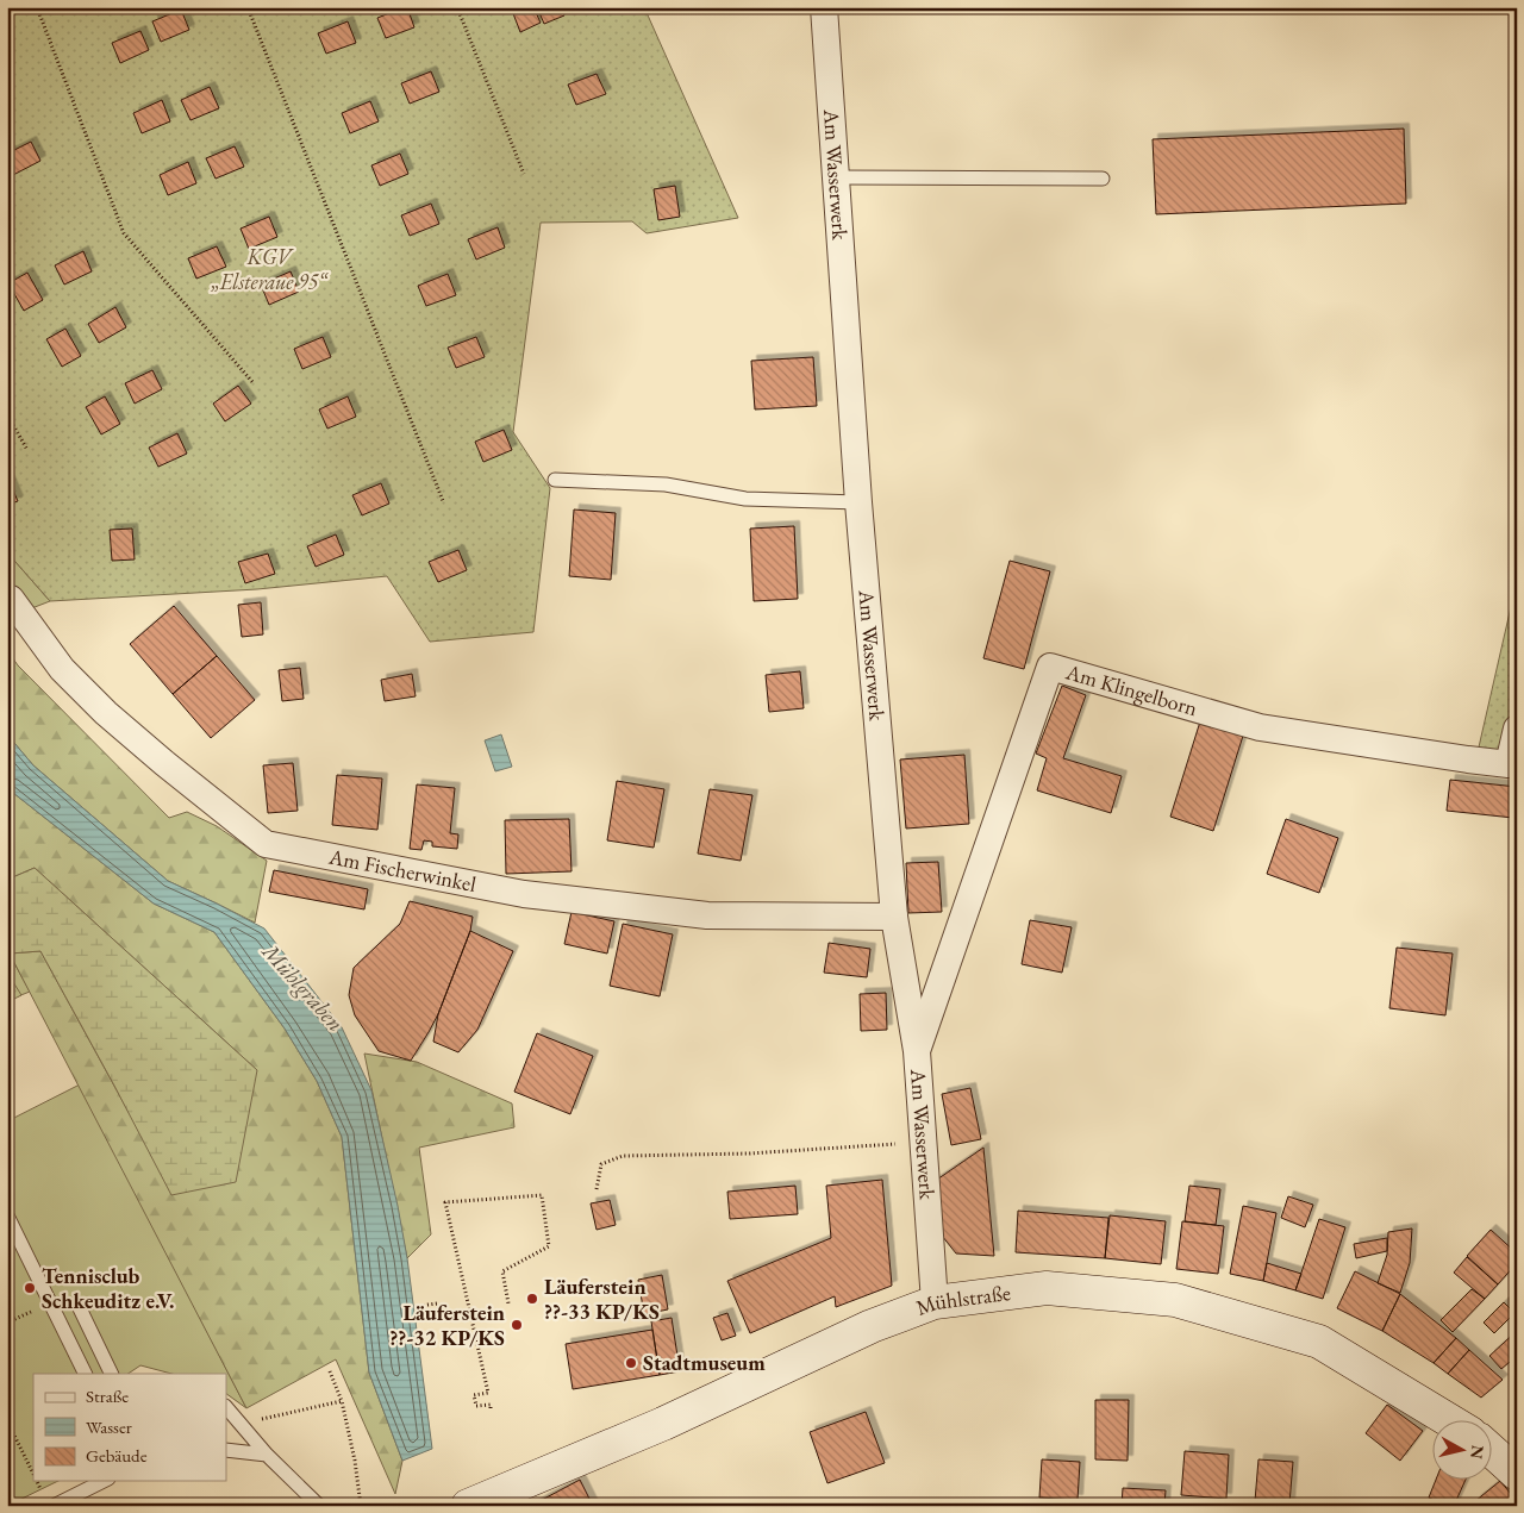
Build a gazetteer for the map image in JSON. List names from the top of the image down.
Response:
{
  "streets": {
    "street": [
      "Am Wasserwerk",
      "Am Klingelborn",
      "Am Fischerwinkel",
      "Mühlstraße"
    ]
  },
  "crossings": [
    ["Am Wasserwerk", "Am Klingelborn"],
    ["Am Wasserwerk", "Am Fischerwinkel"],
    ["Am Wasserwerk", "Mühlstraße"]
  ],
  "water": ["Mühlgraben"],
  "parks": ["KGV „Elsteraue 95“"],
  "places": [
    "Tennisclub Schkeuditz e.V.",
    "Läuferstein ??-33 KP/KS",
    "Läuferstein ??-32 KP/KS",
    "Stadtmuseum"
  ],
  "legend": ["Straße", "Wasser", "Gebäude"],
  "north": "right"
}
